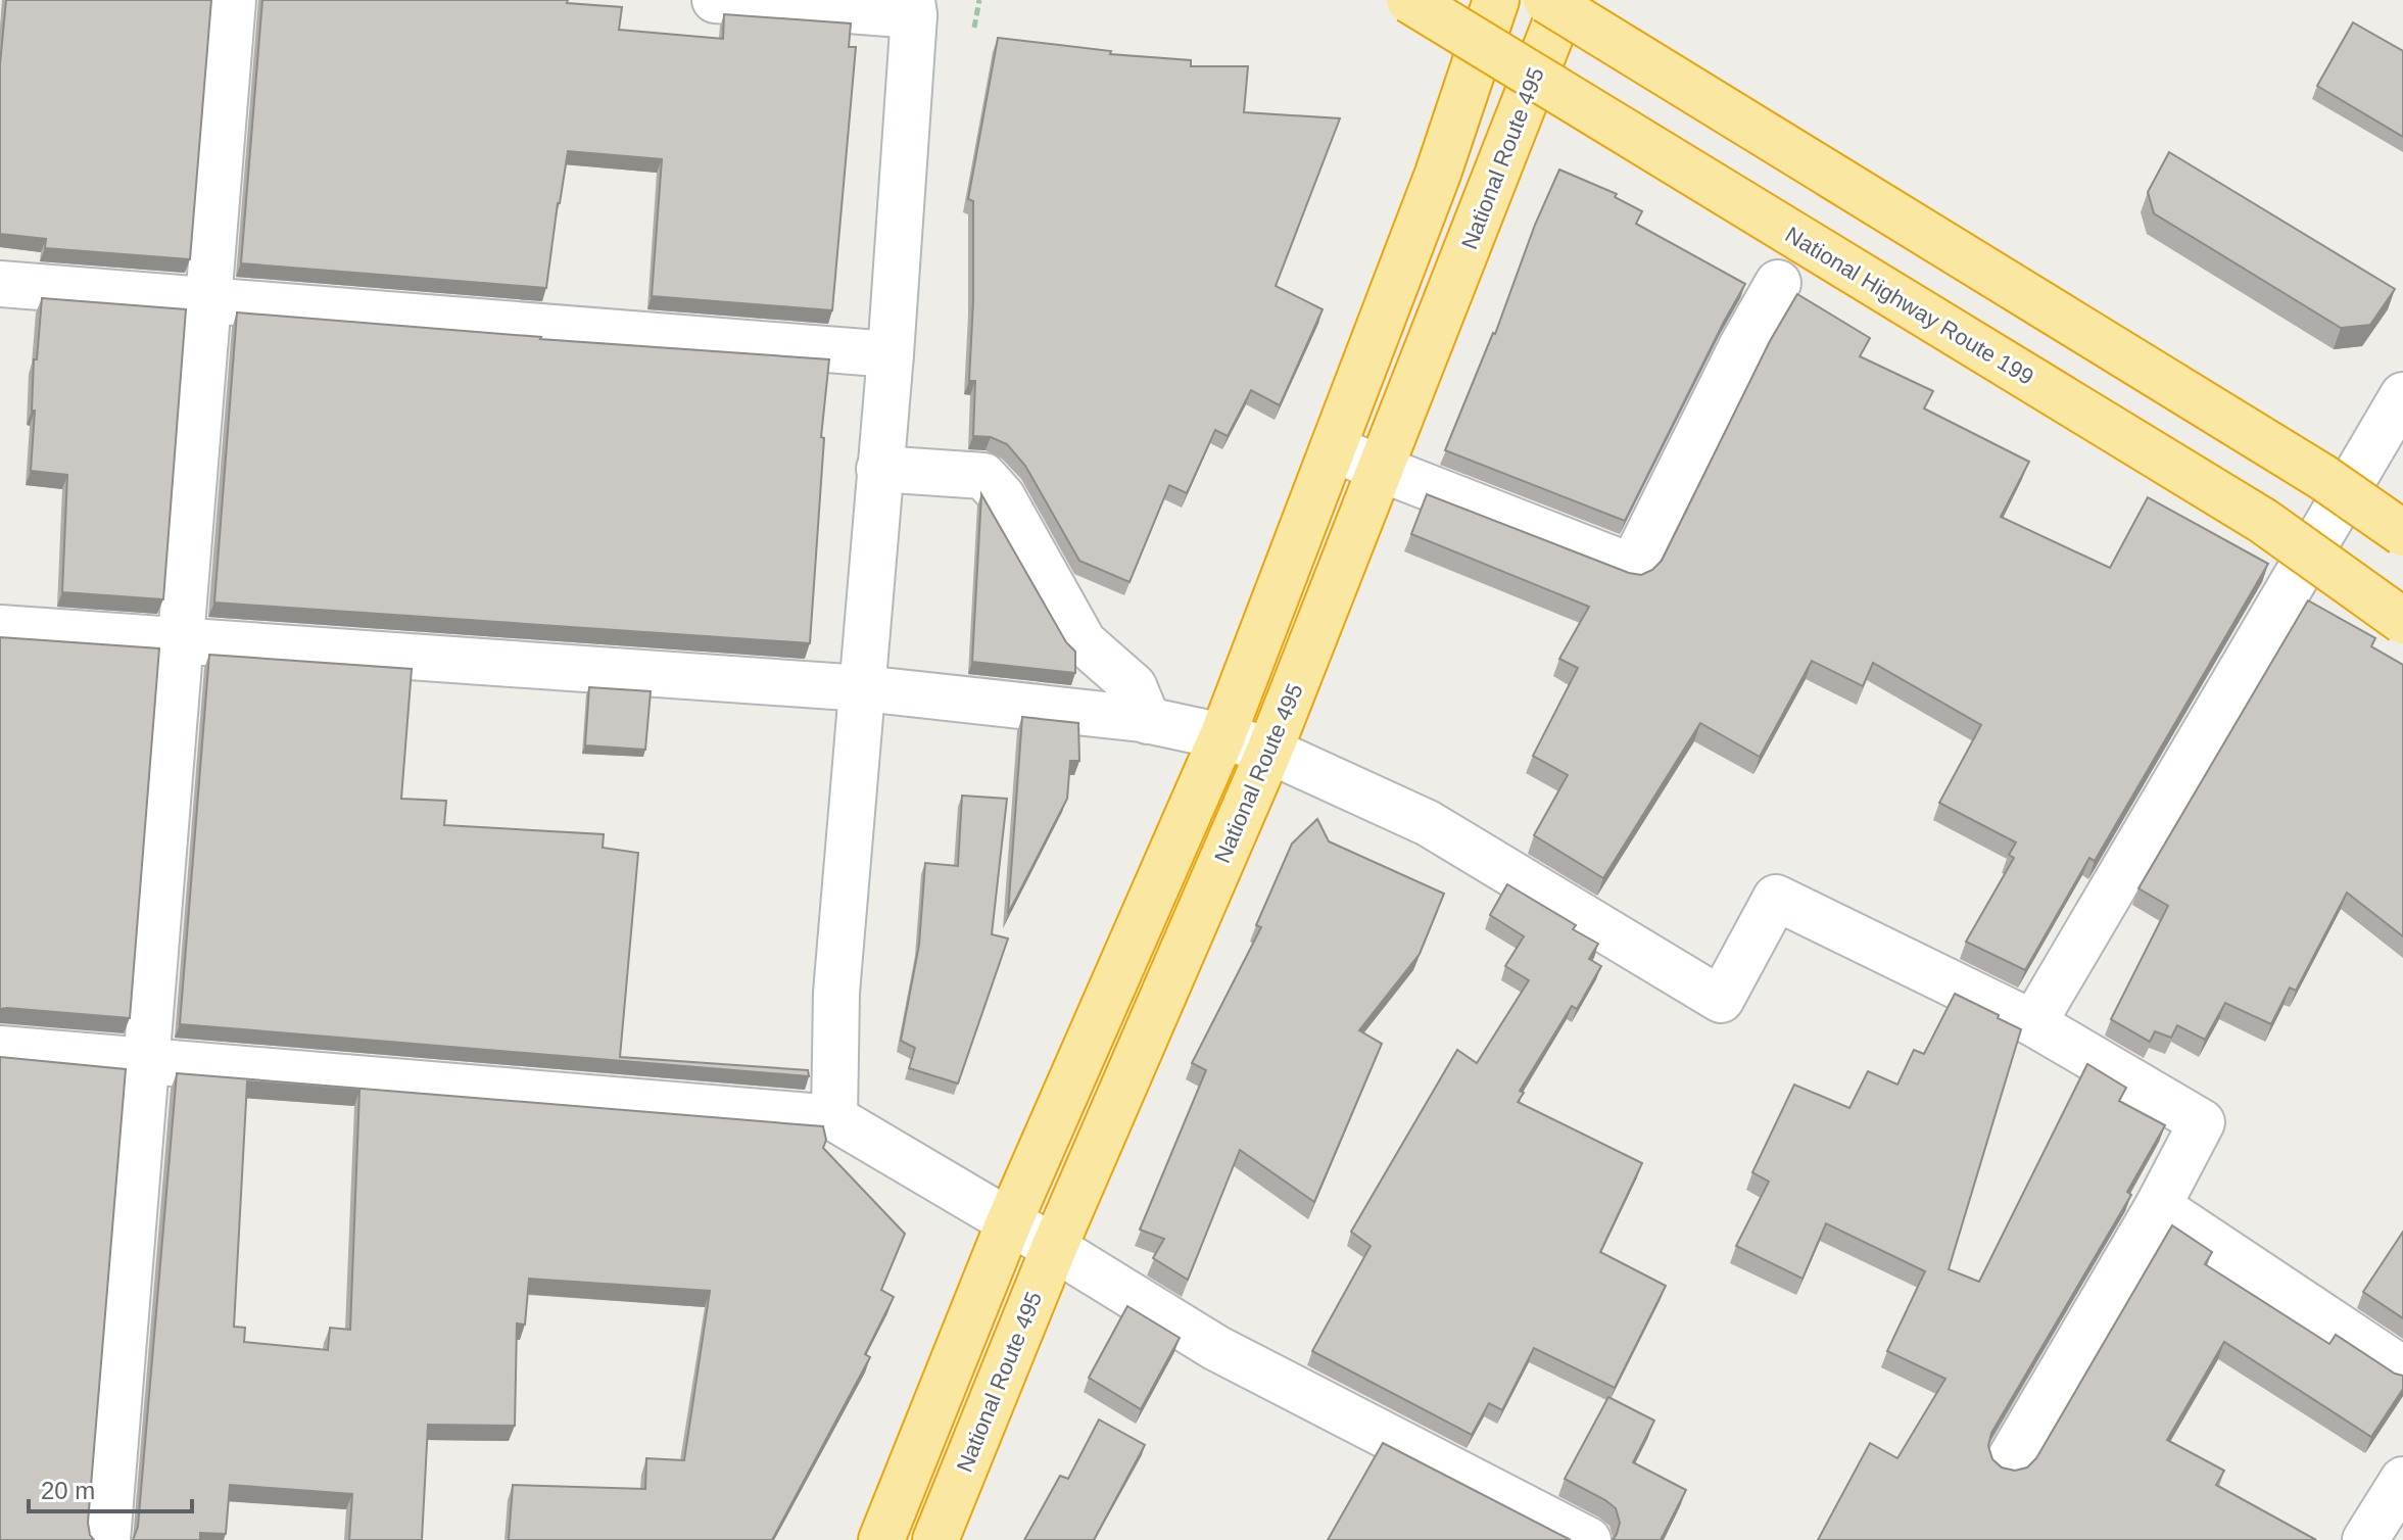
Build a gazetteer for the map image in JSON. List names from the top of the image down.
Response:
{
  "streets": {
    "highway": ["National Route 495", "National Highway Route 199"]
  },
  "scale_bar": "20 m"
}
